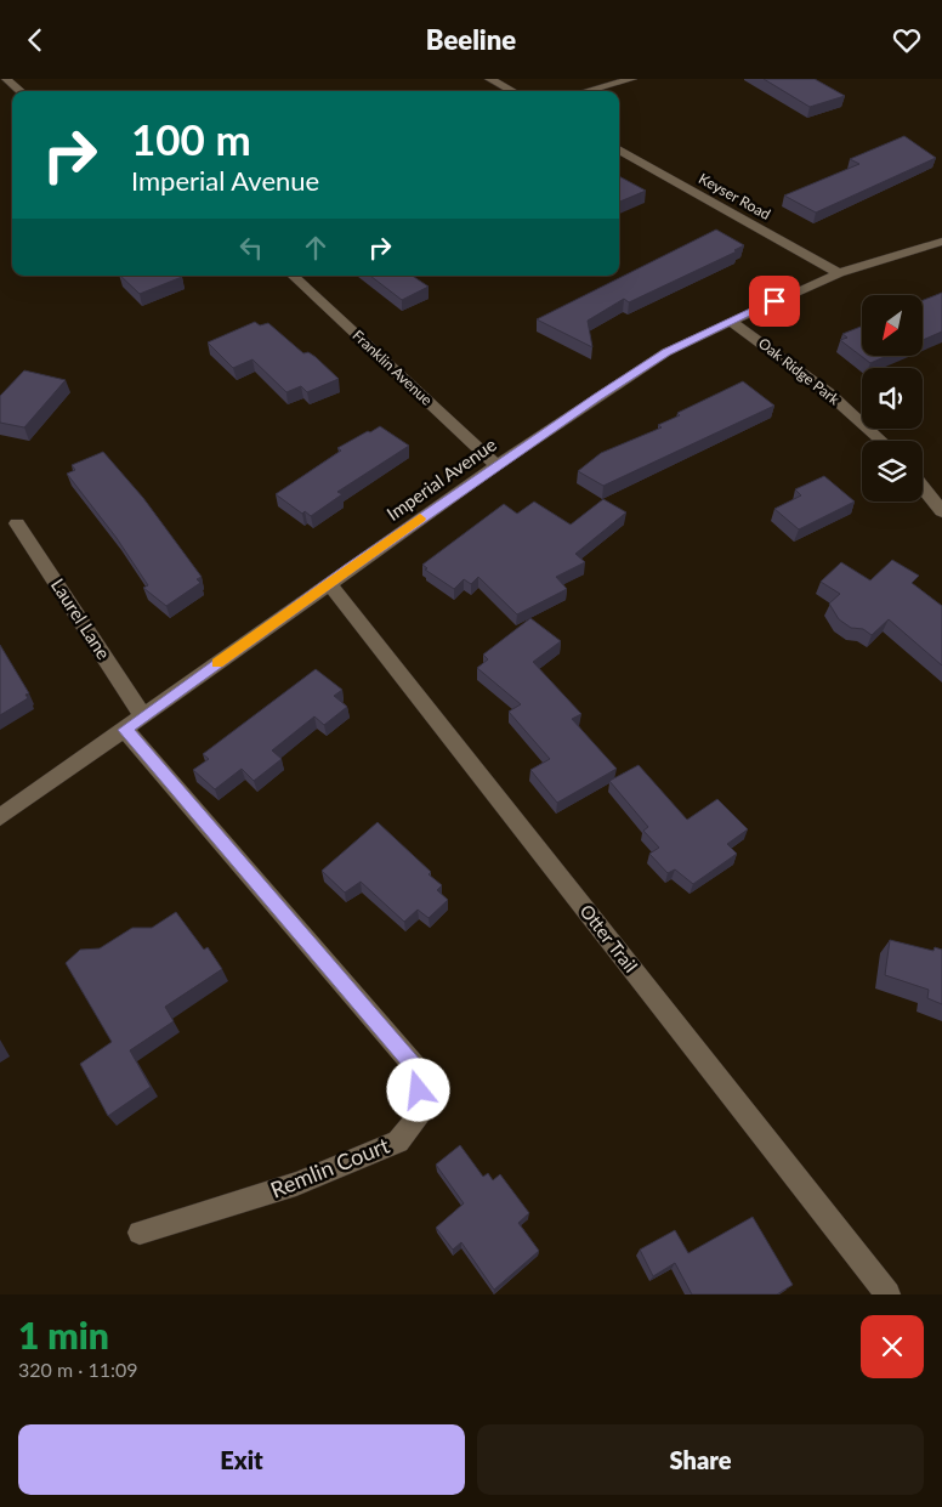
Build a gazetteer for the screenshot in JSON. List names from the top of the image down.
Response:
{
  "streets": {
    "street": [
      "Keyser Road",
      "Franklin Avenue",
      "Oak Ridge Park",
      "Imperial Avenue",
      "Laurel Lane",
      "Otter Trail",
      "Remlin Court"
    ]
  },
  "crossings": [
    ["Keyser Road", "Imperial Avenue"],
    ["Franklin Avenue", "Imperial Avenue"],
    ["Oak Ridge Park", "Imperial Avenue"],
    ["Imperial Avenue", "Laurel Lane"],
    ["Imperial Avenue", "Otter Trail"],
    ["Imperial Avenue", "Remlin Court"]
  ],
  "north": "bottom left",
  "page": {
    "header": "Beeline",
    "turn": ["100 m", "Imperial Avenue"],
    "heading": ["1 min", "320 m · 11:09"],
    "buttons": ["Exit", "Share"]
  }
}
